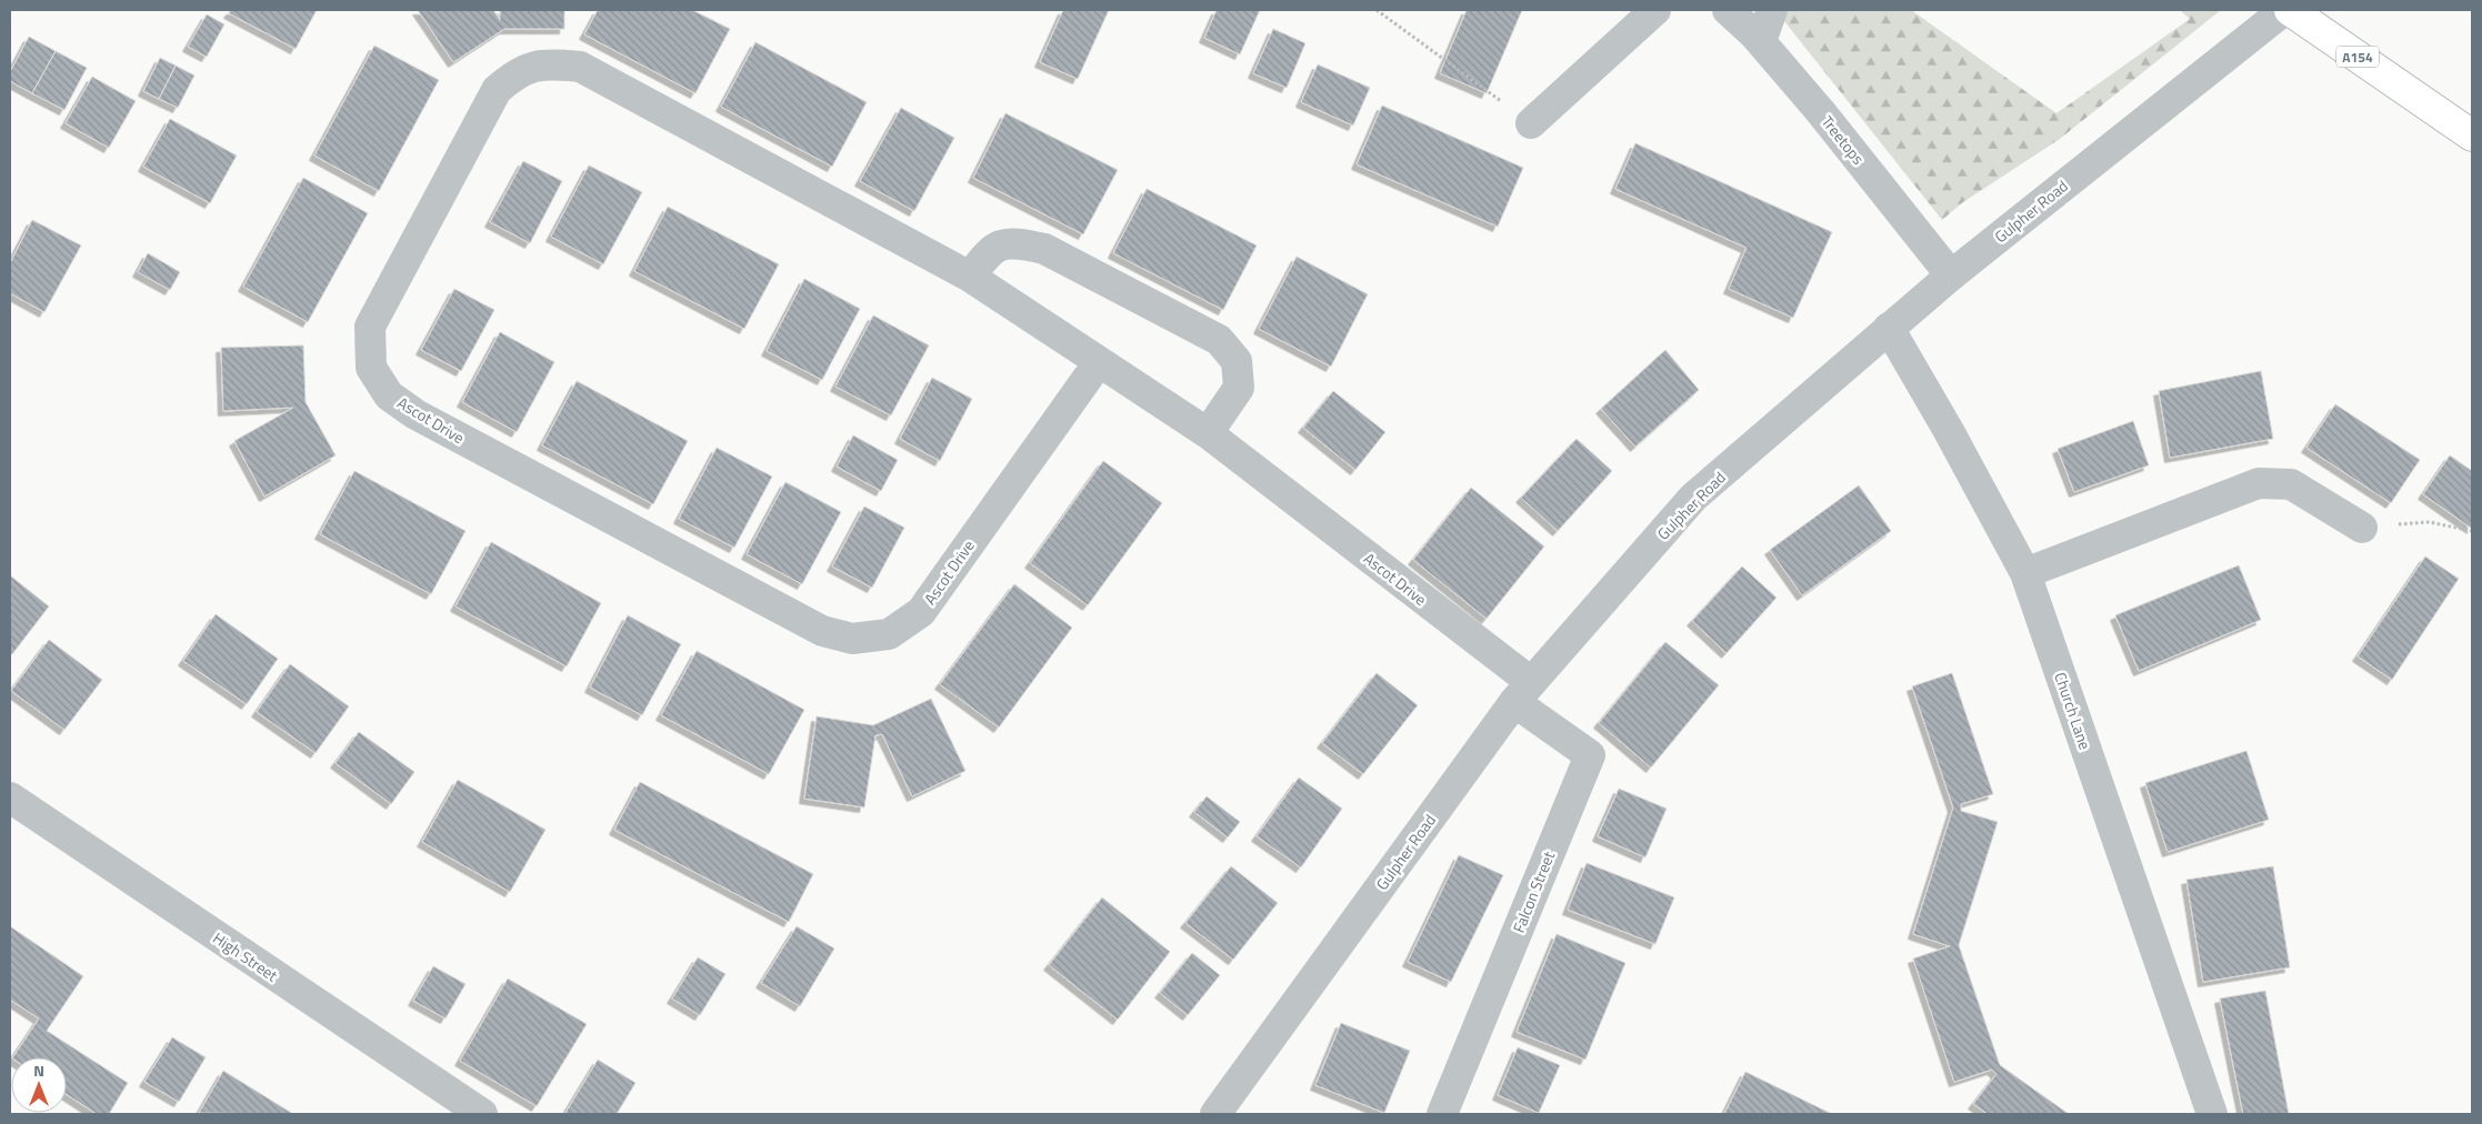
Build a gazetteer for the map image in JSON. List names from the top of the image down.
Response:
{
  "streets": {
    "main road": ["A154"],
    "street": [
      "Treetops",
      "Gulpher Road",
      "Ascot Drive",
      "Church Lane",
      "Falcon Street",
      "High Street"
    ]
  },
  "crossings": [
    ["Treetops", "Gulpher Road"],
    ["Gulpher Road", "Ascot Drive"],
    ["Gulpher Road", "Church Lane"],
    ["Gulpher Road", "Falcon Street"],
    ["Ascot Drive", "Falcon Street"]
  ],
  "north": "top"
}
